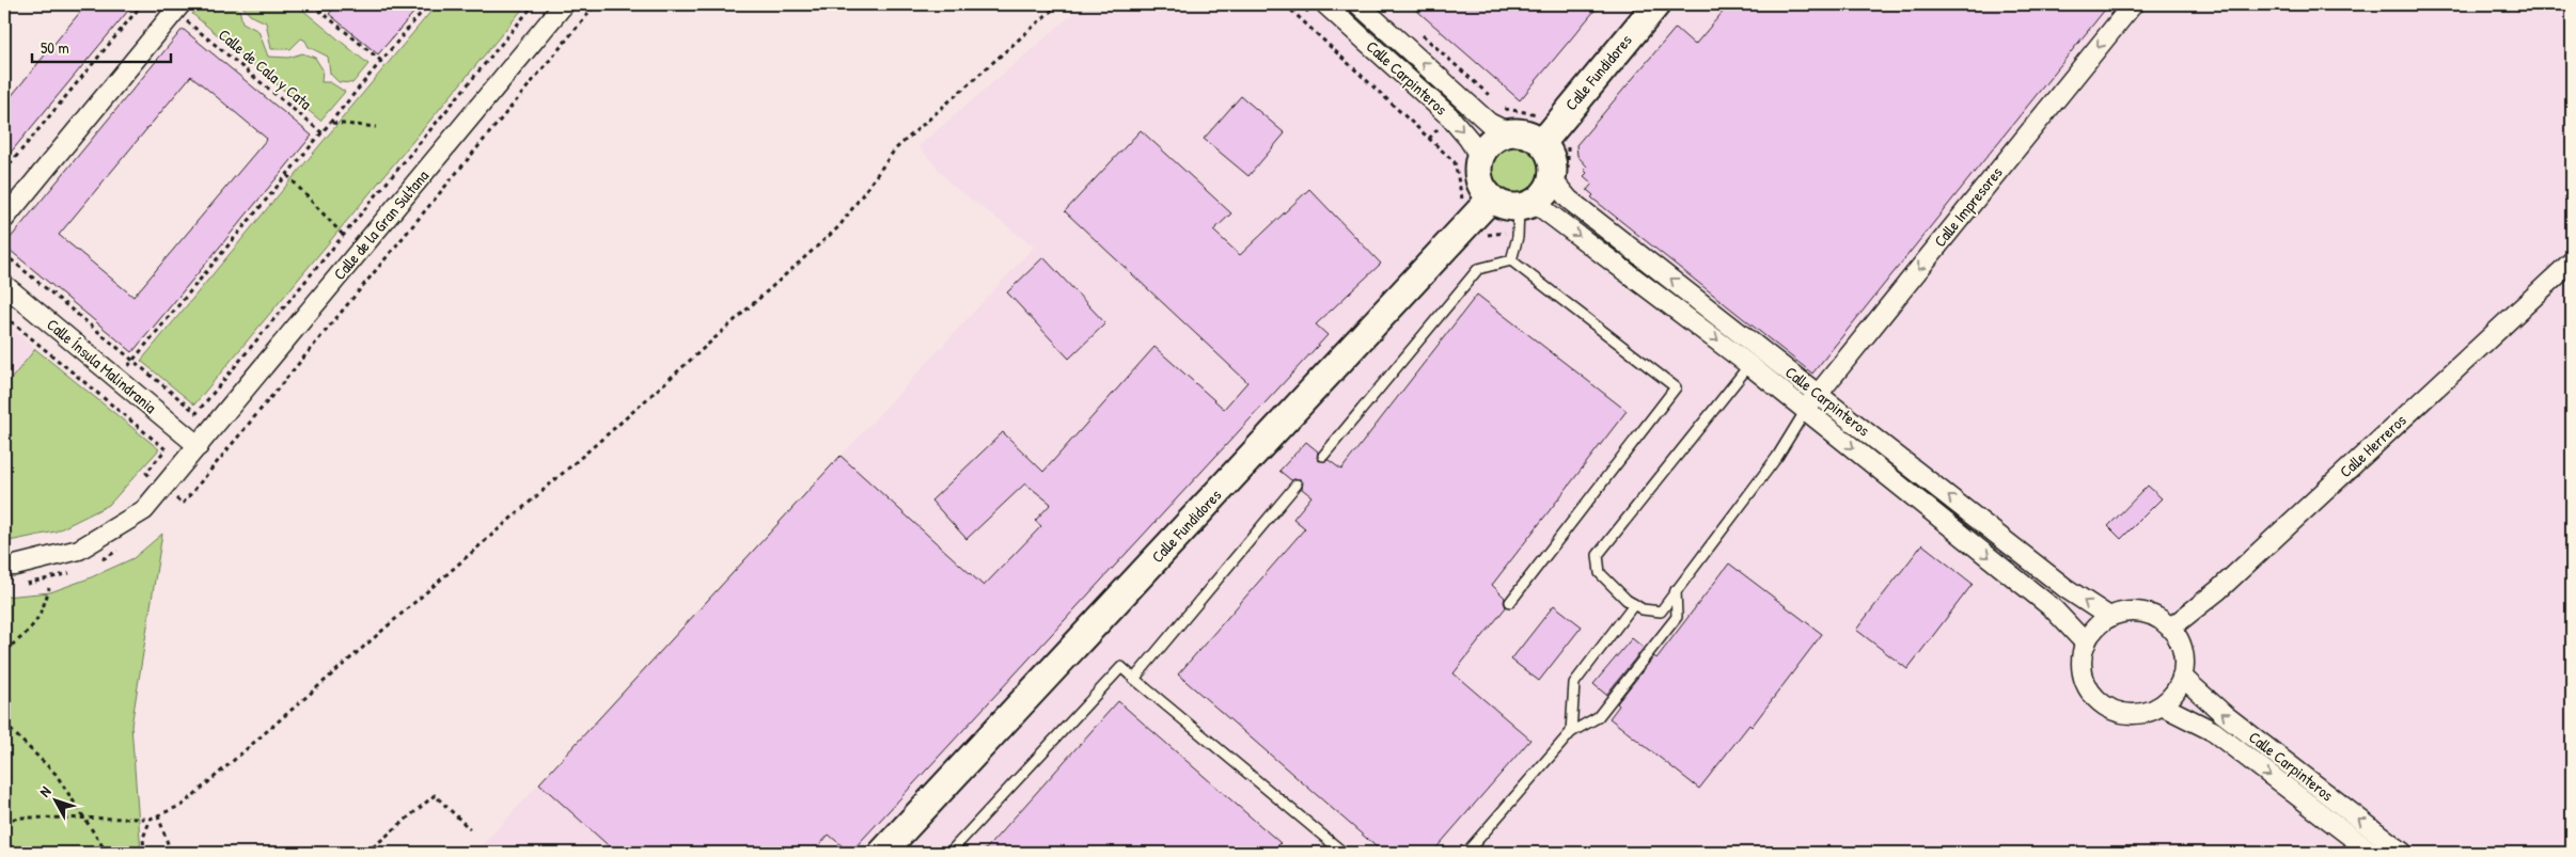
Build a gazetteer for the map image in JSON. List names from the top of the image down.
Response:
{
  "streets": {
    "street": [
      "Calle Fundidores",
      "Calle Carpinteros",
      "Calle Impresores",
      "Calle de la Gran Sultana",
      "Calle Ínsula Malindrania",
      "Calle Herreros"
    ],
    "path": ["Calle de Cala y Cata"]
  },
  "crossings": [
    ["Calle Fundidores", "Calle Carpinteros"],
    ["Calle Carpinteros", "Calle Impresores"],
    ["Calle Carpinteros", "Calle Herreros"],
    ["Calle de la Gran Sultana", "Calle Ínsula Malindrania"]
  ],
  "one_way": ["Calle Impresores"],
  "scale_bar": "50 m",
  "north": "top left"
}
